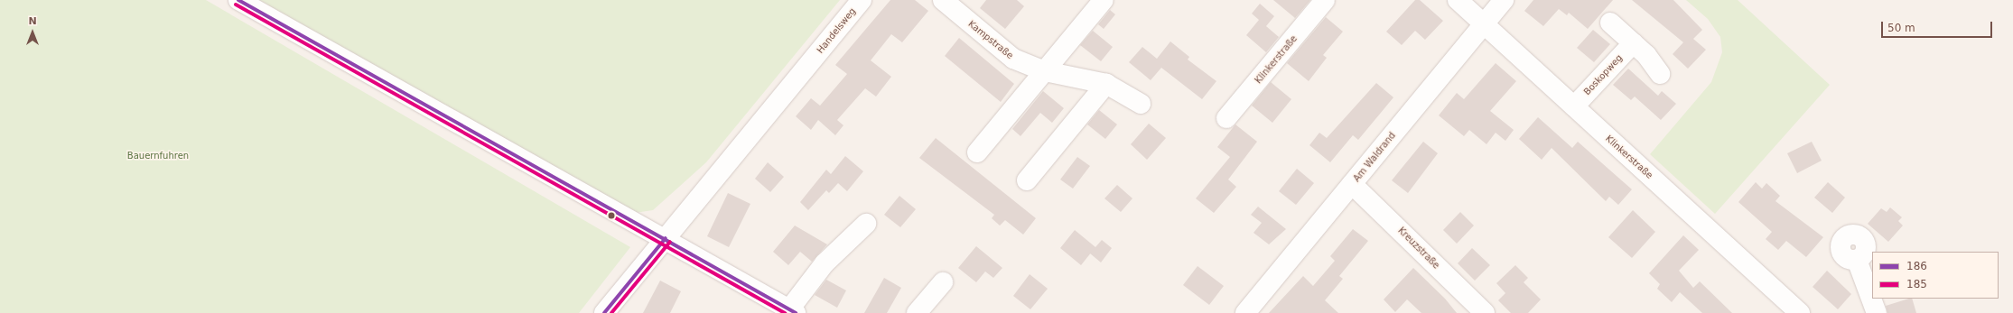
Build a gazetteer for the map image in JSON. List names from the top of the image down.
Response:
{
  "streets": {
    "street": [
      "Handelsweg",
      "Kampstraße",
      "Klinkerstraße",
      "Boskopweg",
      "Am Waldrand",
      "Kreuzstraße"
    ]
  },
  "crossings": [
    ["Klinkerstraße", "Boskopweg"],
    ["Klinkerstraße", "Am Waldrand"],
    ["Am Waldrand", "Kreuzstraße"]
  ],
  "parks": ["Bauernfuhren"],
  "lines": ["transit line 186", "transit line 185"],
  "legend": ["186", "185"],
  "scale_bar": "50 m",
  "north": "top"
}
